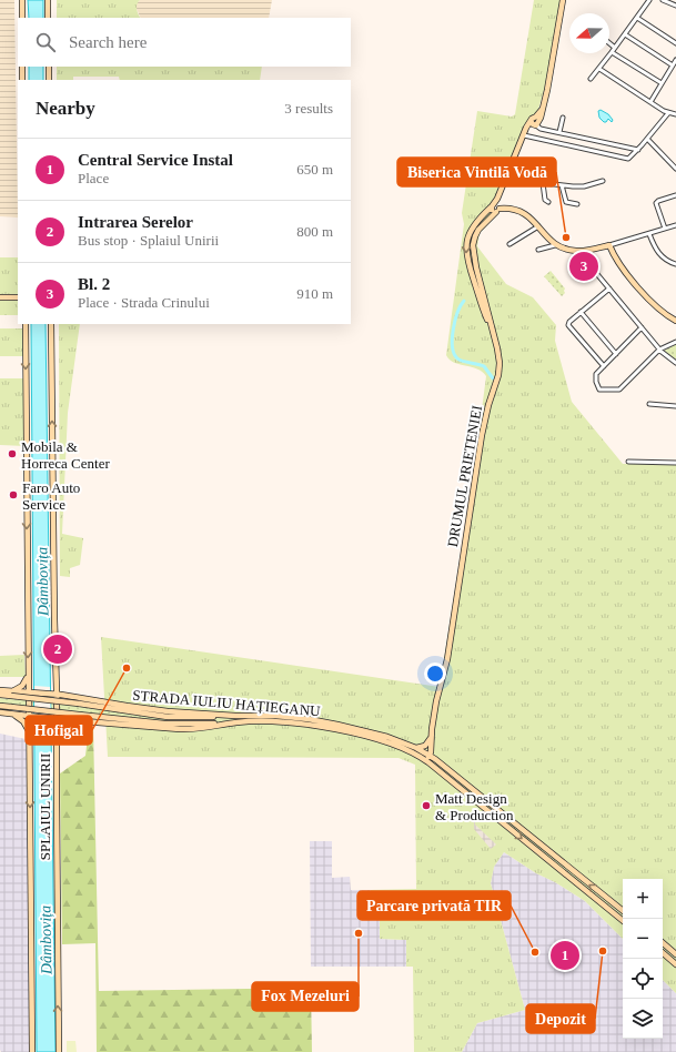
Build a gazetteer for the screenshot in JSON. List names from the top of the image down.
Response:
{
  "streets": {
    "main road": ["DRUMUL PRIETENIEI", "STRADA IULIU HAȚIEGANU", "SPLAIUL UNIRII"]
  },
  "crossings": [
    ["DRUMUL PRIETENIEI", "STRADA IULIU HAȚIEGANU"],
    ["STRADA IULIU HAȚIEGANU", "SPLAIUL UNIRII"]
  ],
  "water": ["Dâmbovița"],
  "places": [
    "Biserica Vintilă Vodă",
    "Mobila & Horreca Center",
    "Faro Auto Service",
    "Hofigal",
    "Matt Design & Production",
    "Fox Mezeluri",
    "Depozit",
    "Parcare privată TIR"
  ],
  "north": "left",
  "page": {
    "search": "Search here",
    "heading": ["Nearby", "3 results"],
    "list": [
      {
        "mark": "1",
        "name": "Central Service Instal",
        "note": "Place",
        "value": "650 m"
      },
      {
        "mark": "2",
        "name": "Intrarea Serelor",
        "note": "Bus stop · Splaiul Unirii",
        "value": "800 m"
      },
      {
        "mark": "3",
        "name": "Bl. 2",
        "note": "Place · Strada Crinului",
        "value": "910 m"
      }
    ],
    "pins": ["3", "2", "1"],
    "map_buttons": ["+", "−"]
  }
}
